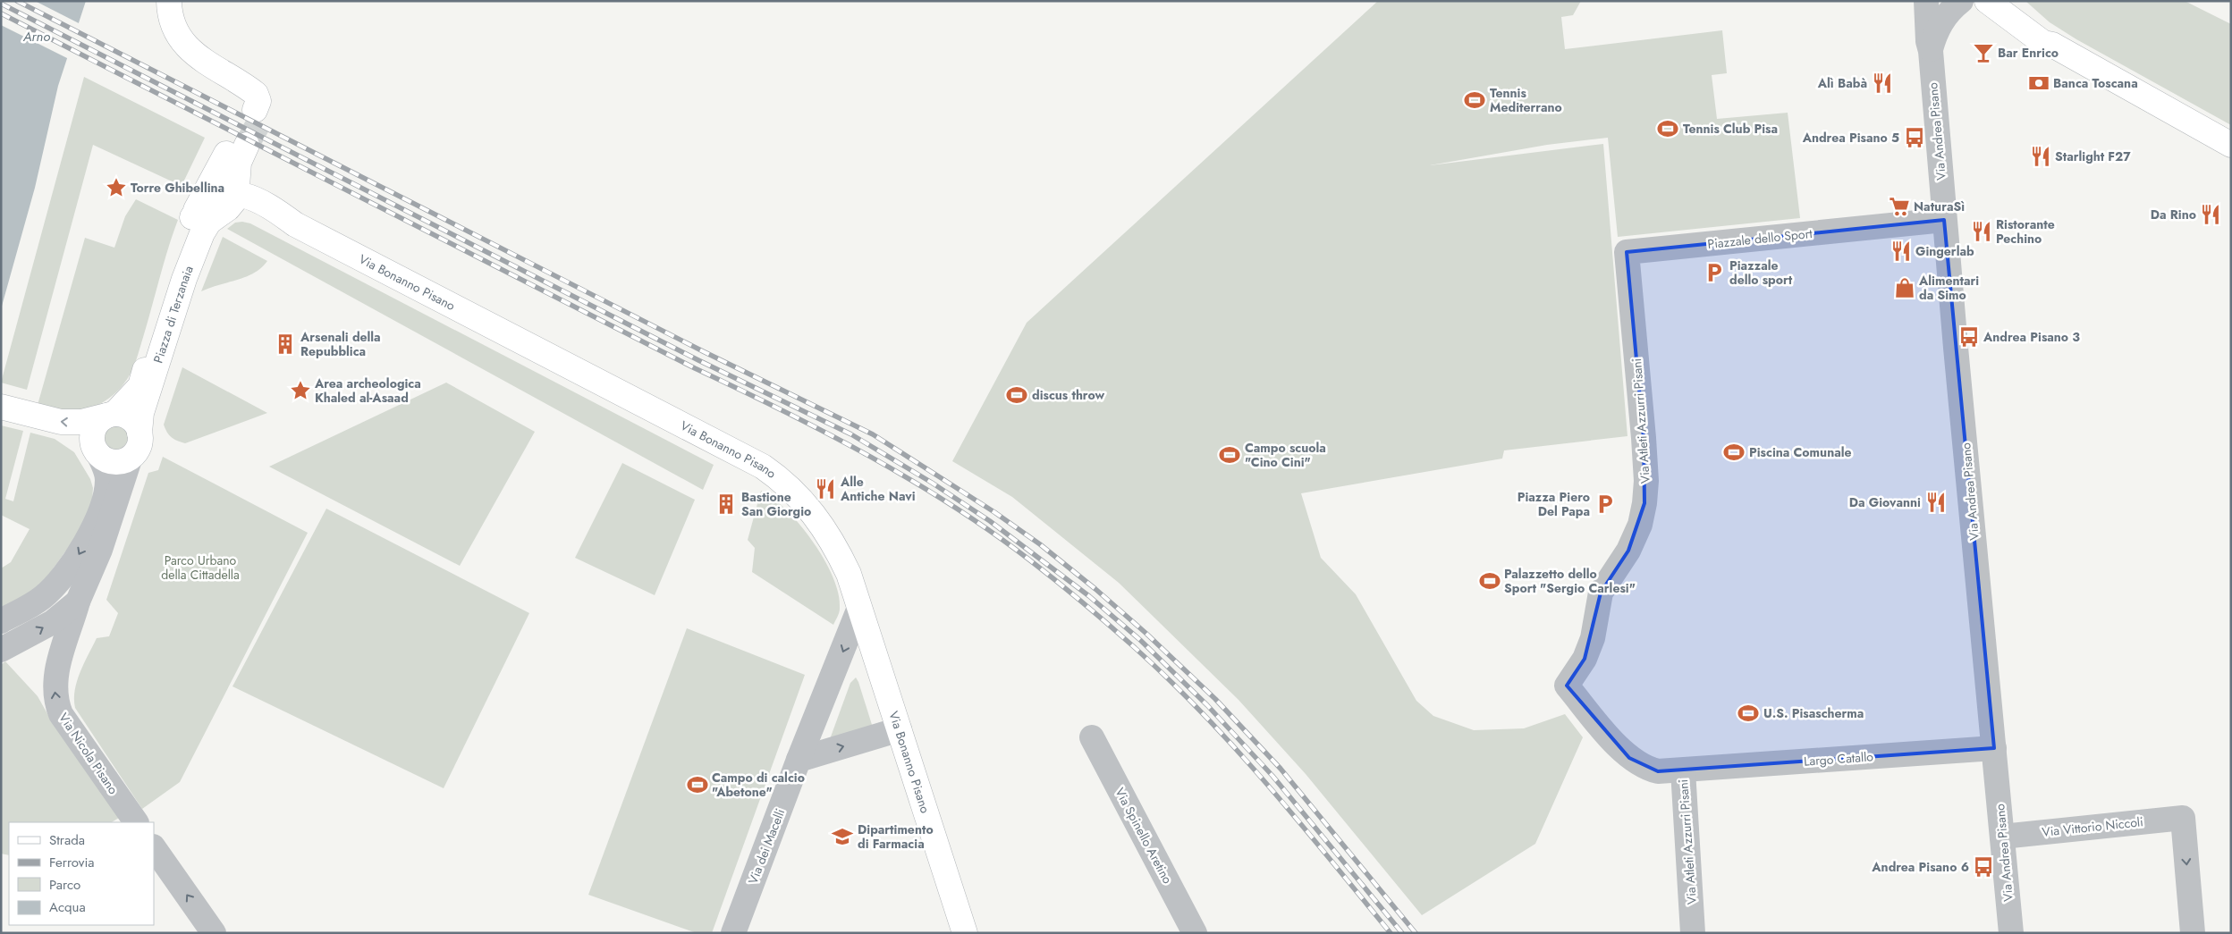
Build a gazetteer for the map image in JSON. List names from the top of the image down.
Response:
{
  "streets": {
    "main road": ["Via Bonanno Pisano", "Piazza di Terzanaia"],
    "street": [
      "Via Andrea Pisano",
      "Piazzale dello Sport",
      "Via Atleti Azzurri Pisani",
      "Via Nicola Pisano",
      "Largo Catallo",
      "Via Vittorio Niccoli",
      "Via Spinello Aretino",
      "Via dei Macelli"
    ]
  },
  "crossings": [
    ["Via Andrea Pisano", "Piazzale dello Sport"],
    ["Via Andrea Pisano", "Largo Catallo"],
    ["Via Andrea Pisano", "Via Vittorio Niccoli"],
    ["Piazzale dello Sport", "Via Atleti Azzurri Pisani"],
    ["Via Bonanno Pisano", "Piazza di Terzanaia"],
    ["Via Bonanno Pisano", "Via dei Macelli"],
    ["Piazza di Terzanaia", "Via Nicola Pisano"],
    ["Via Atleti Azzurri Pisani", "Largo Catallo"]
  ],
  "one_way": ["Via Nicola Pisano", "Via dei Macelli"],
  "water": ["Arno"],
  "parks": ["Parco Urbano della Cittadella"],
  "places": {
    "bar": ["Bar Enrico"],
    "restaurant": [
      "Alì Babà",
      "Starlight F27",
      "Da Rino",
      "Ristorante Pechino",
      "Gingerlab",
      "Alle Antiche Navi",
      "Da Giovanni"
    ],
    "bank": ["Banca Toscana"],
    "sports": [
      "Tennis Mediterrano",
      "Tennis Club Pisa",
      "discus throw",
      "Piscina Comunale",
      "Campo scuola \"Cino Cini\"",
      "Palazzetto dello Sport \"Sergio Carlesi\"",
      "U.S. Pisascherma",
      "Campo di calcio \"Abetone\""
    ],
    "bus stop": ["Andrea Pisano 5", "Andrea Pisano 3", "Andrea Pisano 6"],
    "place": ["Torre Ghibellina", "Area archeologica Khaled al-Asaad"],
    "supermarket": ["NaturaSì"],
    "parking": ["Piazzale dello sport", "Piazza Piero Del Papa"],
    "shop": ["Alimentari da Simo"],
    "building": ["Arsenali della Repubblica", "Bastione San Giorgio"],
    "school or university": ["Dipartimento di Farmacia"]
  },
  "legend": [
    "Strada",
    "Ferrovia",
    "Parco",
    "Acqua"
  ]
}
